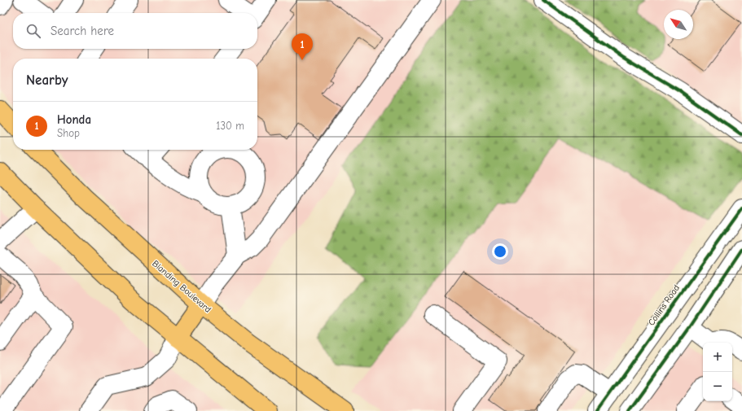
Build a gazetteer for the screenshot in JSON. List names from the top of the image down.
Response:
{
  "streets": {
    "main road": ["Blanding Boulevard"],
    "street": ["Collins Road"]
  },
  "north": "top left",
  "page": {
    "search": "Search here",
    "pins": "1",
    "heading": "Nearby",
    "list": [
      {
        "mark": "1",
        "name": "Honda",
        "note": "Shop",
        "value": "130 m"
      }
    ],
    "map_buttons": ["+", "−"]
  }
}
